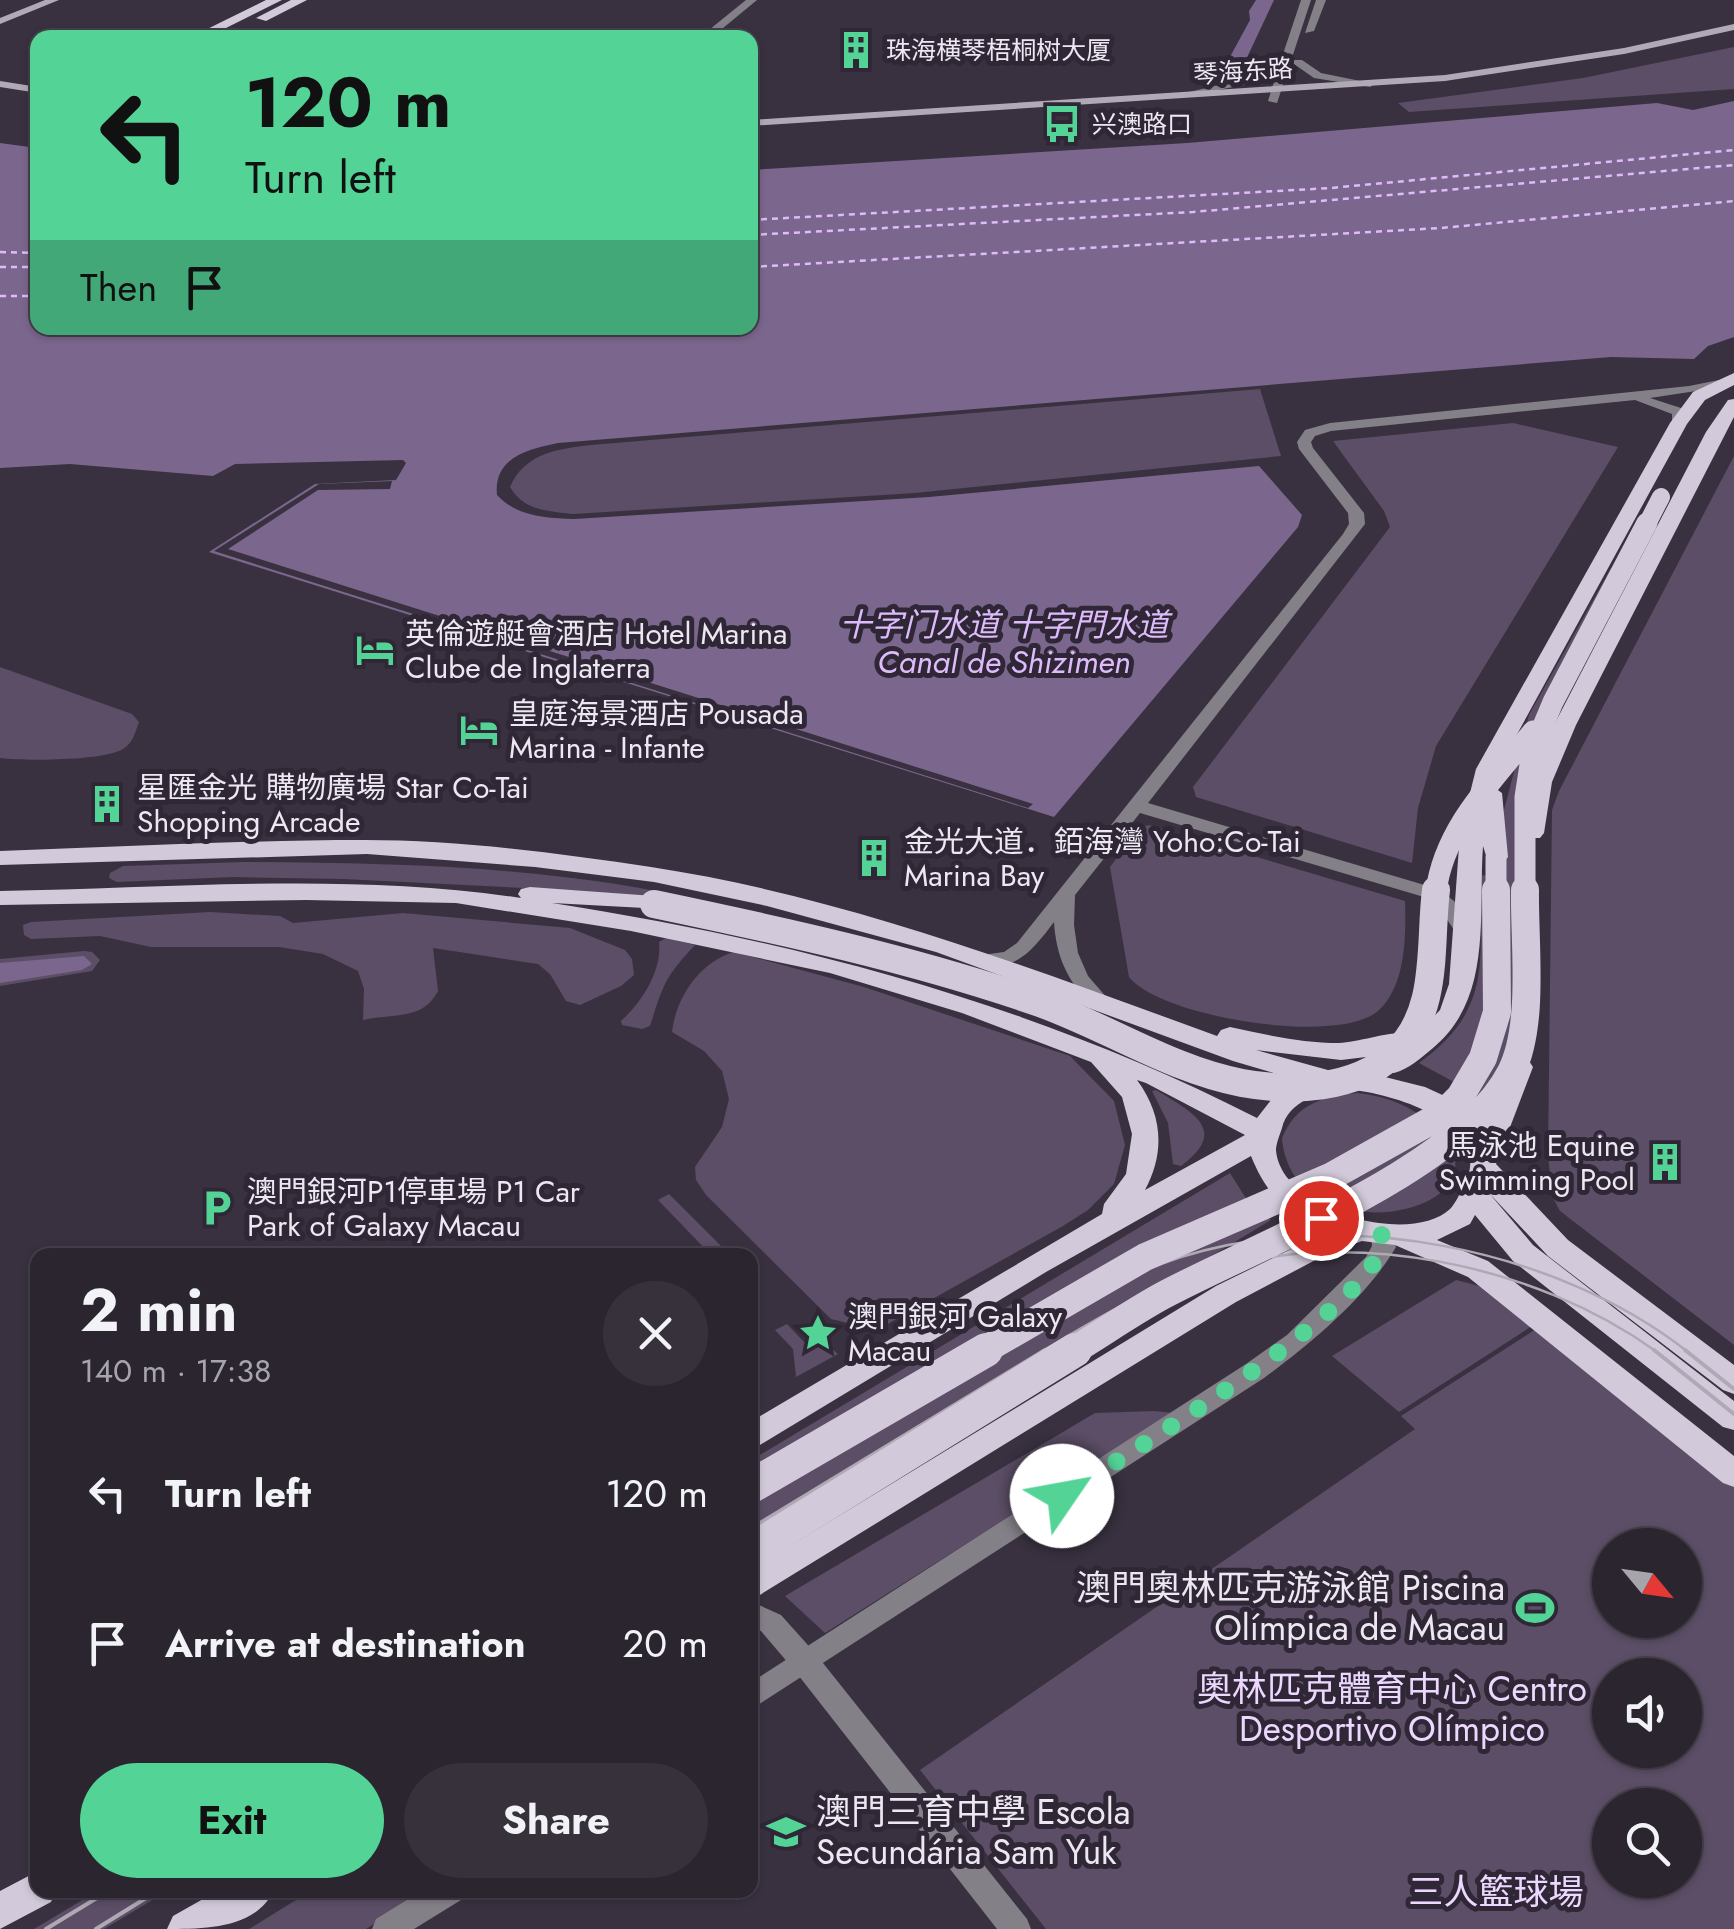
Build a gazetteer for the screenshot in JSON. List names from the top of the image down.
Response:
{
  "streets": {
    "main road": ["琴海东路"]
  },
  "water": ["十字门水道 十字門水道 Canal de Shizimen"],
  "parks": ["奧林匹克體育中心 Centro Desportivo Olímpico", "三人籃球場"],
  "places": {
    "building": [
      "珠海横琴梧桐树大厦",
      "星匯金光 購物廣場 Star Co-Tai Shopping Arcade",
      "金光大道．銆海灣 Yoho:Co-Tai Marina Bay",
      "馬泳池 Equine Swimming Pool"
    ],
    "bus stop": ["兴澳路口"],
    "hotel": ["英倫遊艇會酒店 Hotel Marina Clube de Inglaterra", "皇庭海景酒店 Pousada Marina - Infante"],
    "parking": ["澳門銀河P1停車場 P1 Car Park of Galaxy Macau"],
    "place": ["澳門銀河 Galaxy Macau"],
    "sports": ["澳門奧林匹克游泳館 Piscina Olímpica de Macau"],
    "school or university": ["澳門三育中學 Escola Secundária Sam Yuk"]
  },
  "north": "bottom right",
  "page": {
    "turn": ["120 m", "Turn left"],
    "then": "Then",
    "heading": ["2 min", "140 m · 17:38"],
    "list": [
      {
        "name": "Turn left",
        "value": "120 m"
      },
      {
        "name": "Arrive at destination",
        "value": "20 m"
      }
    ],
    "buttons": ["Exit", "Share"]
  }
}
